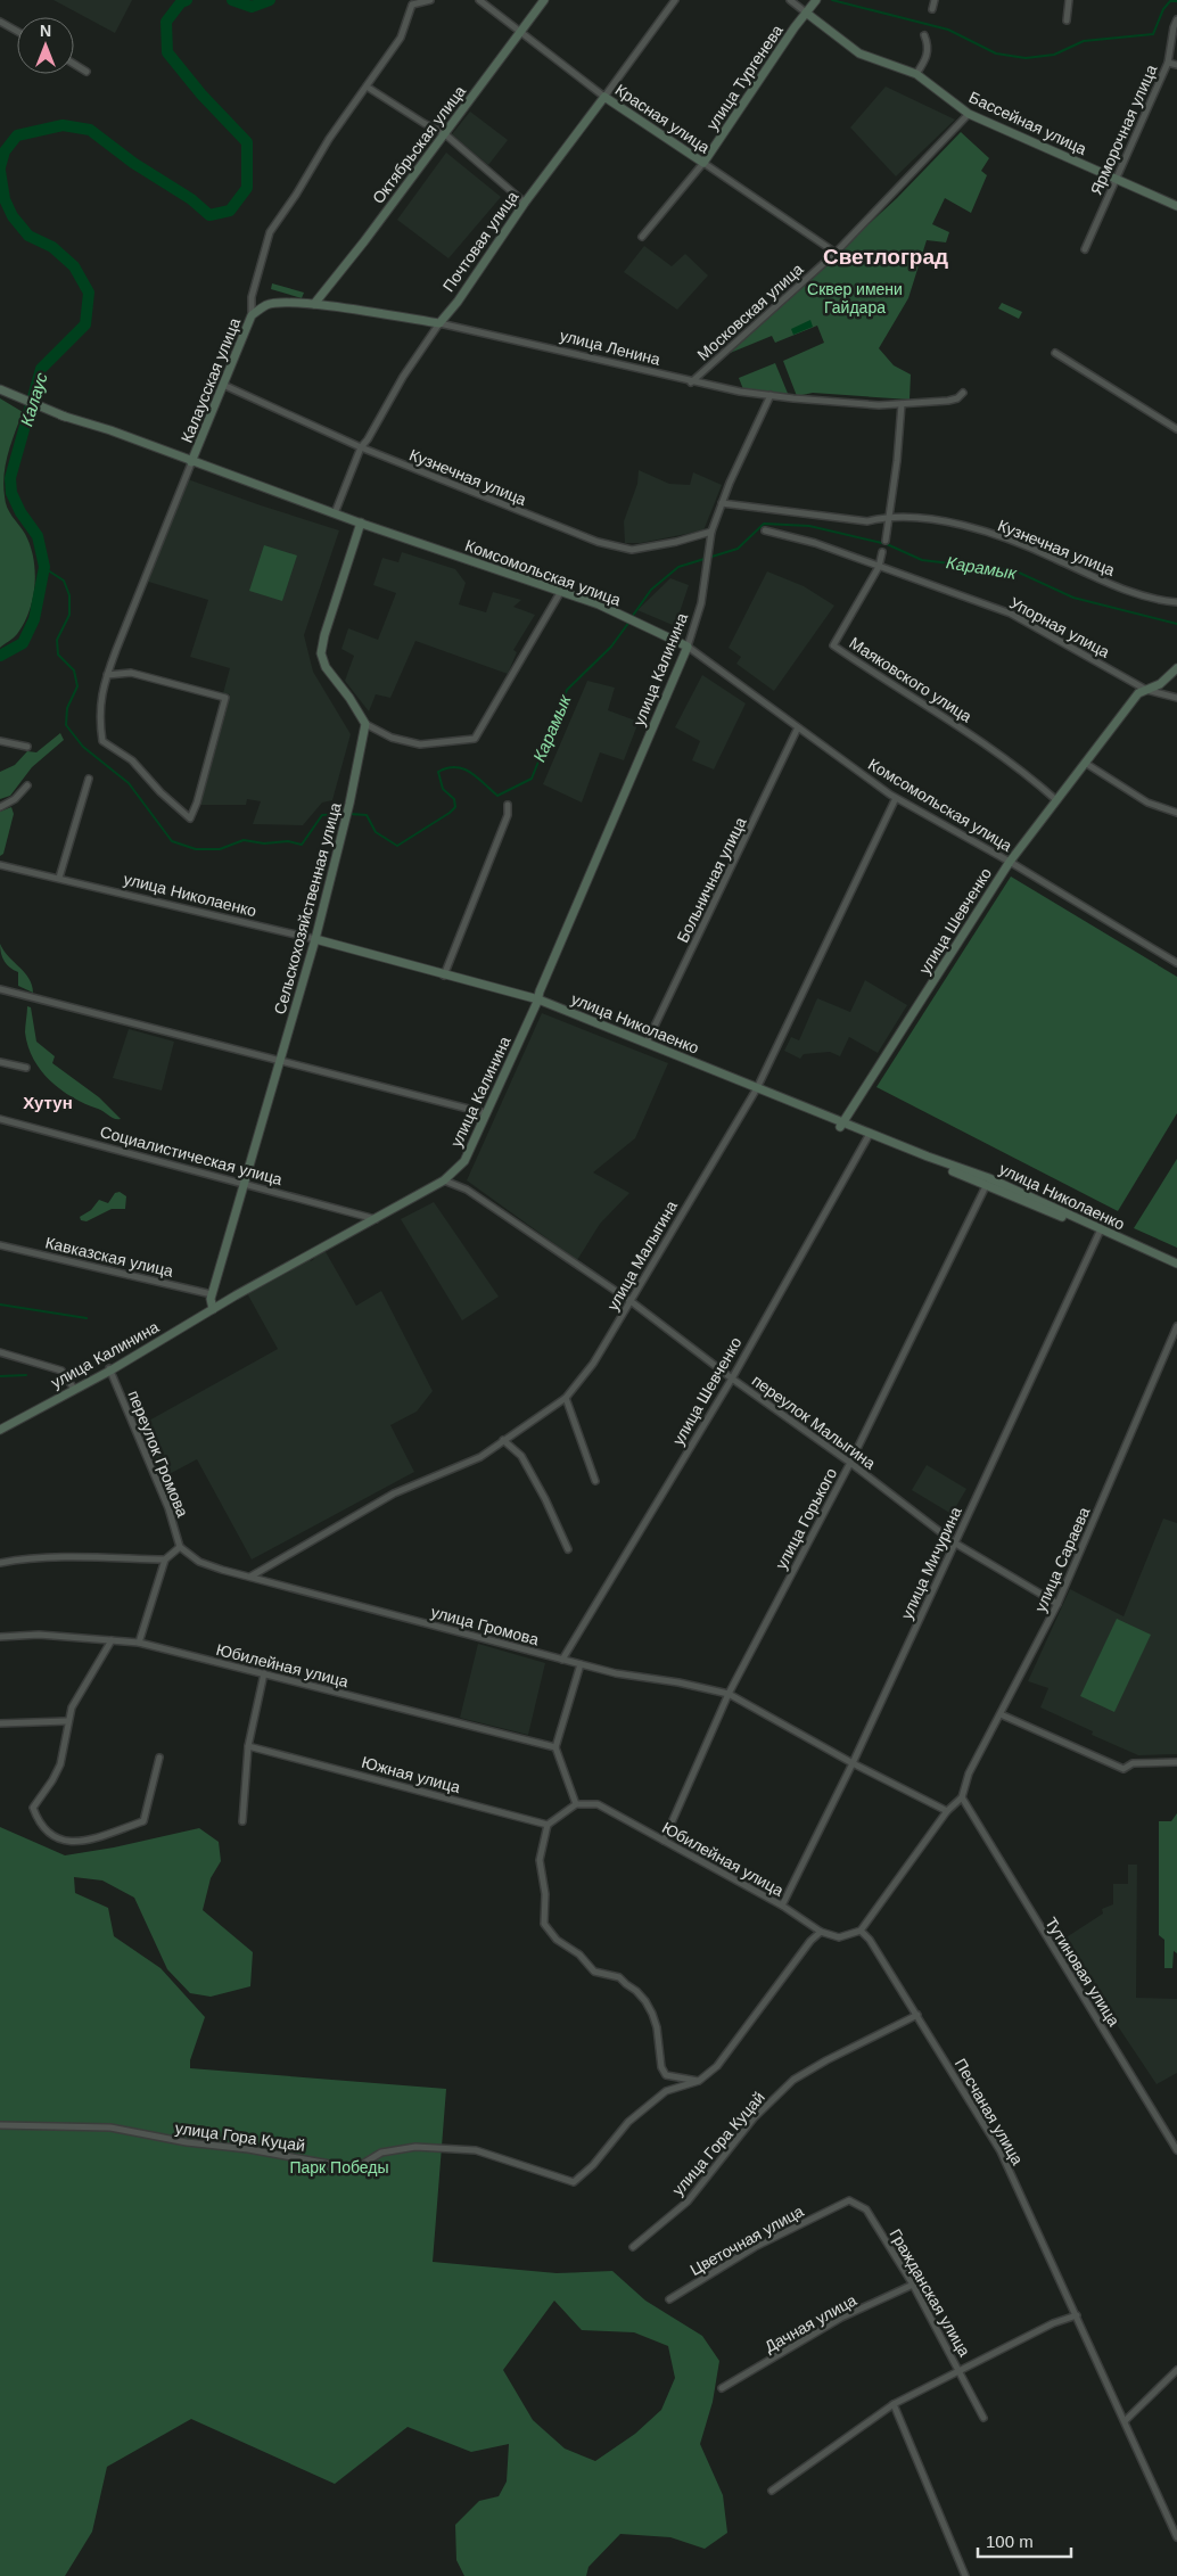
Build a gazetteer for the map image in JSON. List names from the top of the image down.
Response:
{
  "streets": {
    "main road": [
      "улица Тургенева",
      "Красная улица",
      "Бассейная улица",
      "Октябрьская улица",
      "Почтовая улица",
      "улица Ленина",
      "Калаусская улица",
      "Комсомольская улица",
      "улица Калинина",
      "улица Николаенко",
      "Сельскохозяйственная улица",
      "улица Шевченко"
    ],
    "street": [
      "Ярморочная улица",
      "Московская улица",
      "Кузнечная улица",
      "Упорная улица",
      "Маяковского улица",
      "Больничная улица",
      "Социалистическая улица",
      "улица Малыгина",
      "Кавказская улица",
      "переулок Малыгина",
      "переулок Громова",
      "улица Горького",
      "улица Сараева",
      "улица Мичурина",
      "улица Громова",
      "Юбилейная улица",
      "Южная улица",
      "Тутиновая улица",
      "Песчаная улица",
      "улица Гора Куцай",
      "Цветочная улица",
      "Гражданская улица",
      "Дачная улица"
    ]
  },
  "crossings": [
    ["улица Тургенева", "Красная улица"],
    ["улица Тургенева", "Бассейная улица"],
    ["Красная улица", "Октябрьская улица"],
    ["Красная улица", "Почтовая улица"],
    ["Красная улица", "Московская улица"],
    ["Бассейная улица", "Ярморочная улица"],
    ["Бассейная улица", "Московская улица"],
    ["Октябрьская улица", "улица Ленина"],
    ["Почтовая улица", "улица Ленина"],
    ["Почтовая улица", "Кузнечная улица"],
    ["Почтовая улица", "Комсомольская улица"],
    ["Московская улица", "улица Ленина"],
    ["улица Ленина", "Калаусская улица"],
    ["Калаусская улица", "Кузнечная улица"],
    ["Калаусская улица", "Комсомольская улица"],
    ["Кузнечная улица", "улица Калинина"],
    ["Комсомольская улица", "улица Калинина"],
    ["Комсомольская улица", "Больничная улица"],
    ["Комсомольская улица", "улица Шевченко"],
    ["Комсомольская улица", "улица Малыгина"],
    ["Упорная улица", "Маяковского улица"],
    ["Упорная улица", "улица Шевченко"],
    ["улица Калинина", "улица Николаенко"],
    ["улица Калинина", "Сельскохозяйственная улица"],
    ["улица Калинина", "Социалистическая улица"],
    ["улица Калинина", "переулок Малыгина"],
    ["улица Калинина", "переулок Громова"],
    ["Маяковского улица", "улица Шевченко"],
    ["Больничная улица", "улица Николаенко"],
    ["улица Николаенко", "Сельскохозяйственная улица"],
    ["улица Николаенко", "улица Шевченко"],
    ["улица Николаенко", "улица Малыгина"],
    ["улица Николаенко", "улица Горького"],
    ["улица Николаенко", "улица Мичурина"],
    ["Сельскохозяйственная улица", "Социалистическая улица"],
    ["Сельскохозяйственная улица", "Кавказская улица"],
    ["улица Шевченко", "переулок Малыгина"],
    ["улица Шевченко", "улица Громова"],
    ["улица Малыгина", "переулок Малыгина"],
    ["улица Малыгина", "улица Громова"],
    ["переулок Малыгина", "улица Горького"],
    ["переулок Малыгина", "улица Сараева"],
    ["переулок Малыгина", "улица Мичурина"],
    ["переулок Громова", "улица Громова"],
    ["улица Горького", "улица Громова"],
    ["улица Горького", "Юбилейная улица"],
    ["улица Сараева", "улица Громова"],
    ["улица Сараева", "Юбилейная улица"],
    ["улица Сараева", "Тутиновая улица"],
    ["улица Сараева", "Песчаная улица"],
    ["улица Мичурина", "улица Громова"],
    ["улица Мичурина", "Юбилейная улица"],
    ["Юбилейная улица", "Песчаная улица"],
    ["Юбилейная улица", "улица Гора Куцай"],
    ["Песчаная улица", "улица Гора Куцай"],
    ["Цветочная улица", "Гражданская улица"],
    ["Гражданская улица", "Дачная улица"]
  ],
  "districts": ["Светлоград", "Хутун"],
  "water": ["Калаус", "Карамык"],
  "parks": ["Сквер имени Гайдара", "Парк Победы"],
  "scale_bar": "100 m",
  "north": "top"
}
